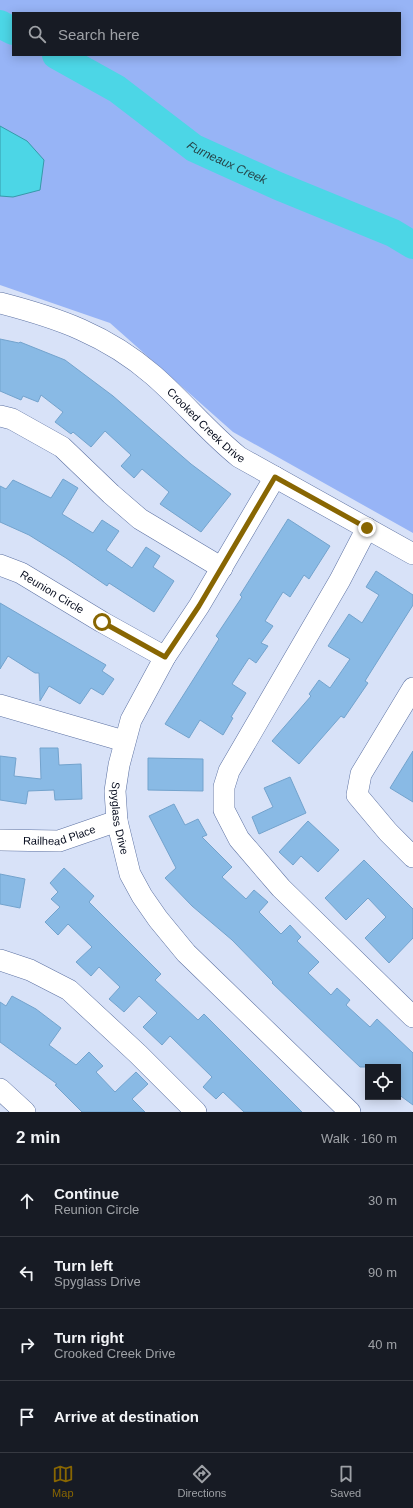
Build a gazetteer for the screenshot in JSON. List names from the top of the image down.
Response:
{
  "streets": {
    "street": [
      "Crooked Creek Drive",
      "Reunion Circle",
      "Spyglass Drive",
      "Railhead Place"
    ]
  },
  "crossings": [
    ["Crooked Creek Drive", "Spyglass Drive"],
    ["Reunion Circle", "Spyglass Drive"],
    ["Spyglass Drive", "Railhead Place"]
  ],
  "water": ["Furneaux Creek"],
  "page": {
    "search": "Search here",
    "heading": ["2 min", "Walk · 160 m"],
    "list": [
      ["Continue", "Reunion Circle", "30 m"],
      ["Turn left", "Spyglass Drive", "90 m"],
      ["Turn right", "Crooked Creek Drive", "40 m"],
      "Arrive at destination"
    ],
    "nav": ["Map", "Directions", "Saved"]
  }
}
